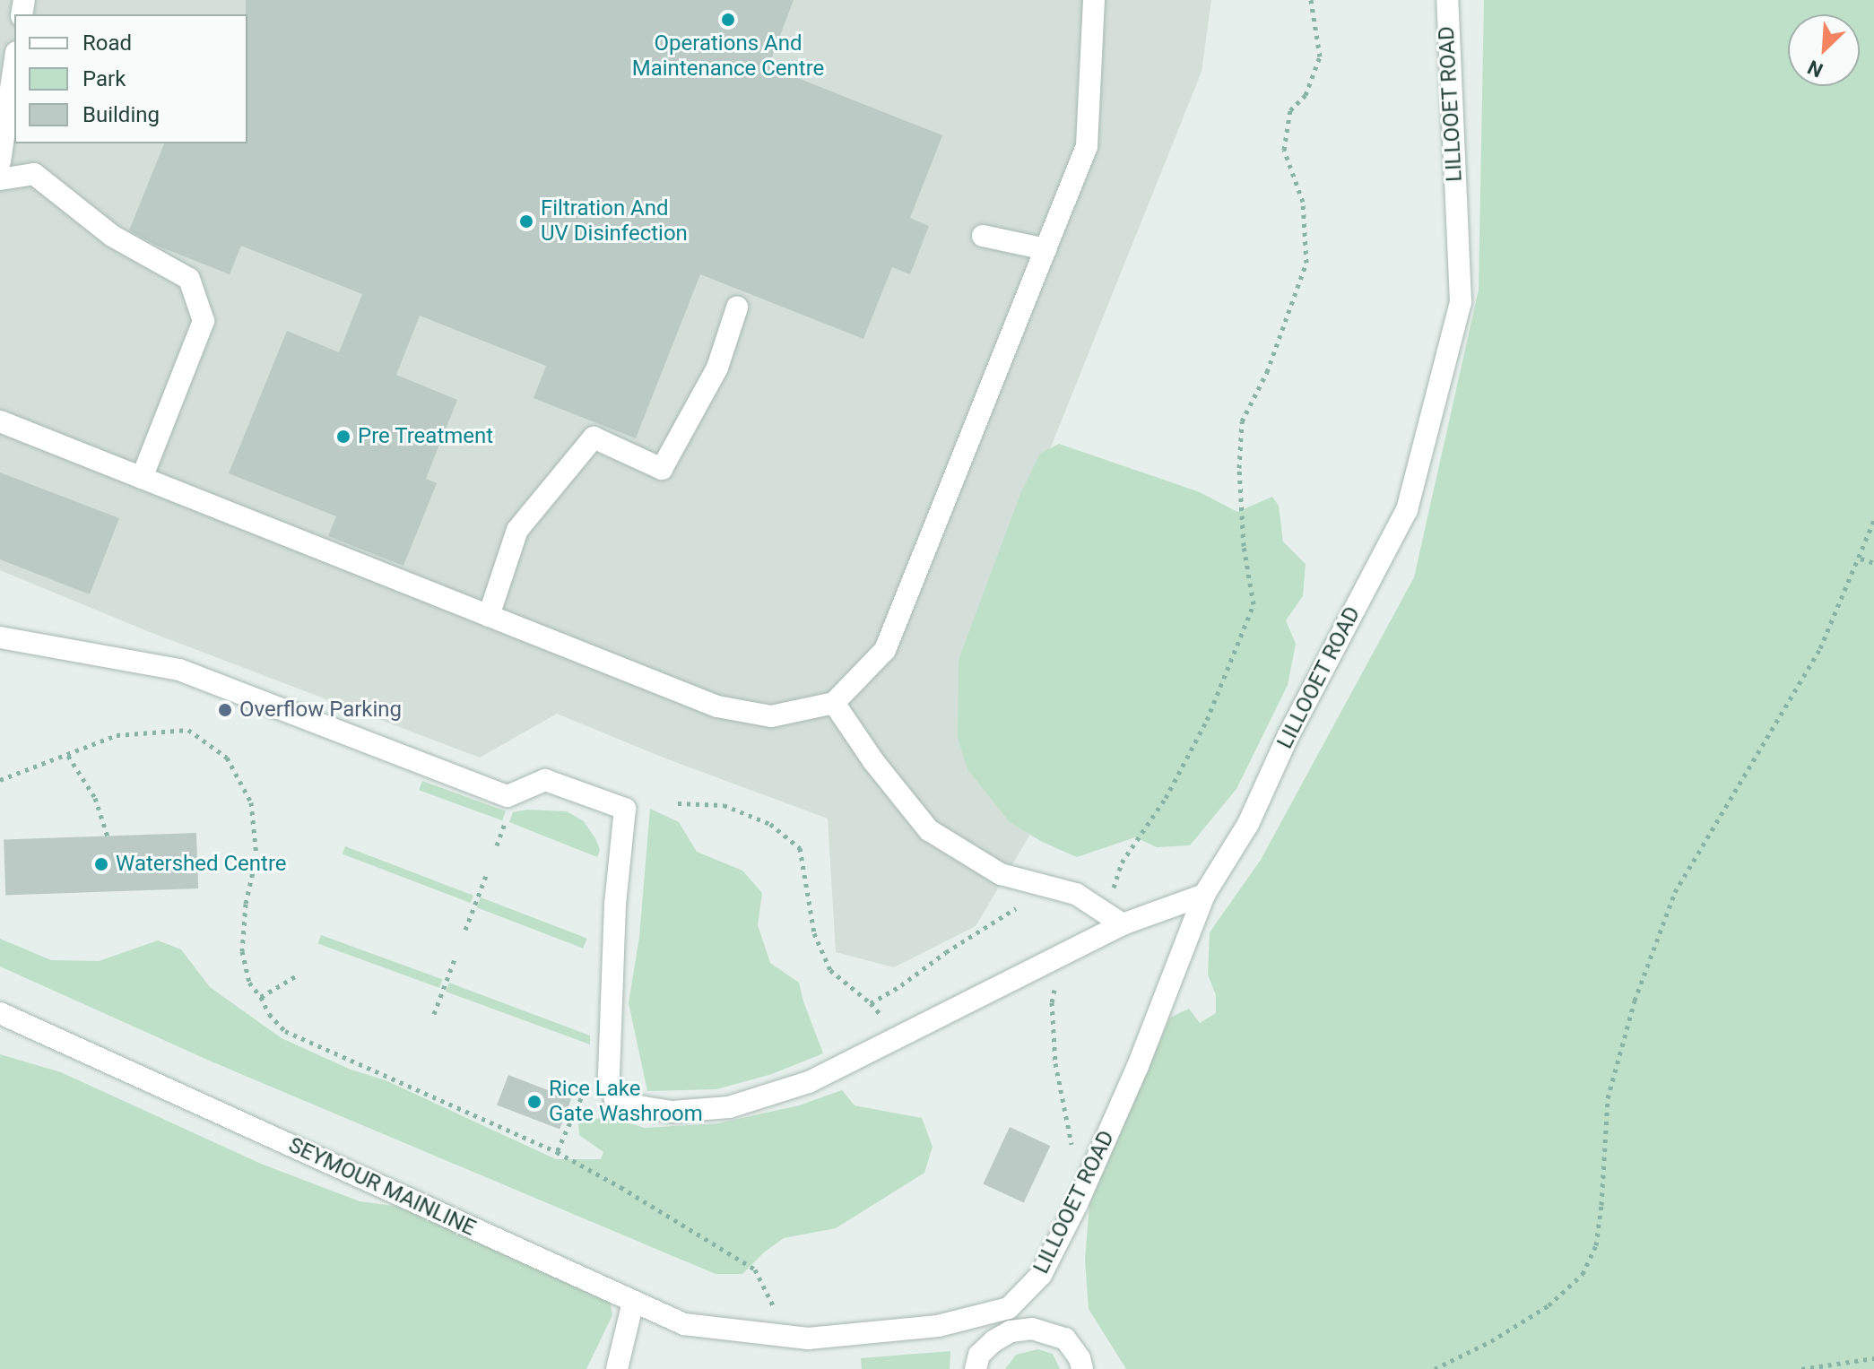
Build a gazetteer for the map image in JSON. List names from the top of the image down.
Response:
{
  "streets": {
    "street": ["LILLOOET ROAD", "SEYMOUR MAINLINE"]
  },
  "crossings": [
    ["LILLOOET ROAD", "SEYMOUR MAINLINE"]
  ],
  "places": [
    "Operations And Maintenance Centre",
    "Filtration And UV Disinfection",
    "Pre Treatment",
    "Overflow Parking",
    "Watershed Centre",
    "Rice Lake Gate Washroom"
  ],
  "legend": ["Road", "Park", "Building"],
  "north": "bottom left"
}
